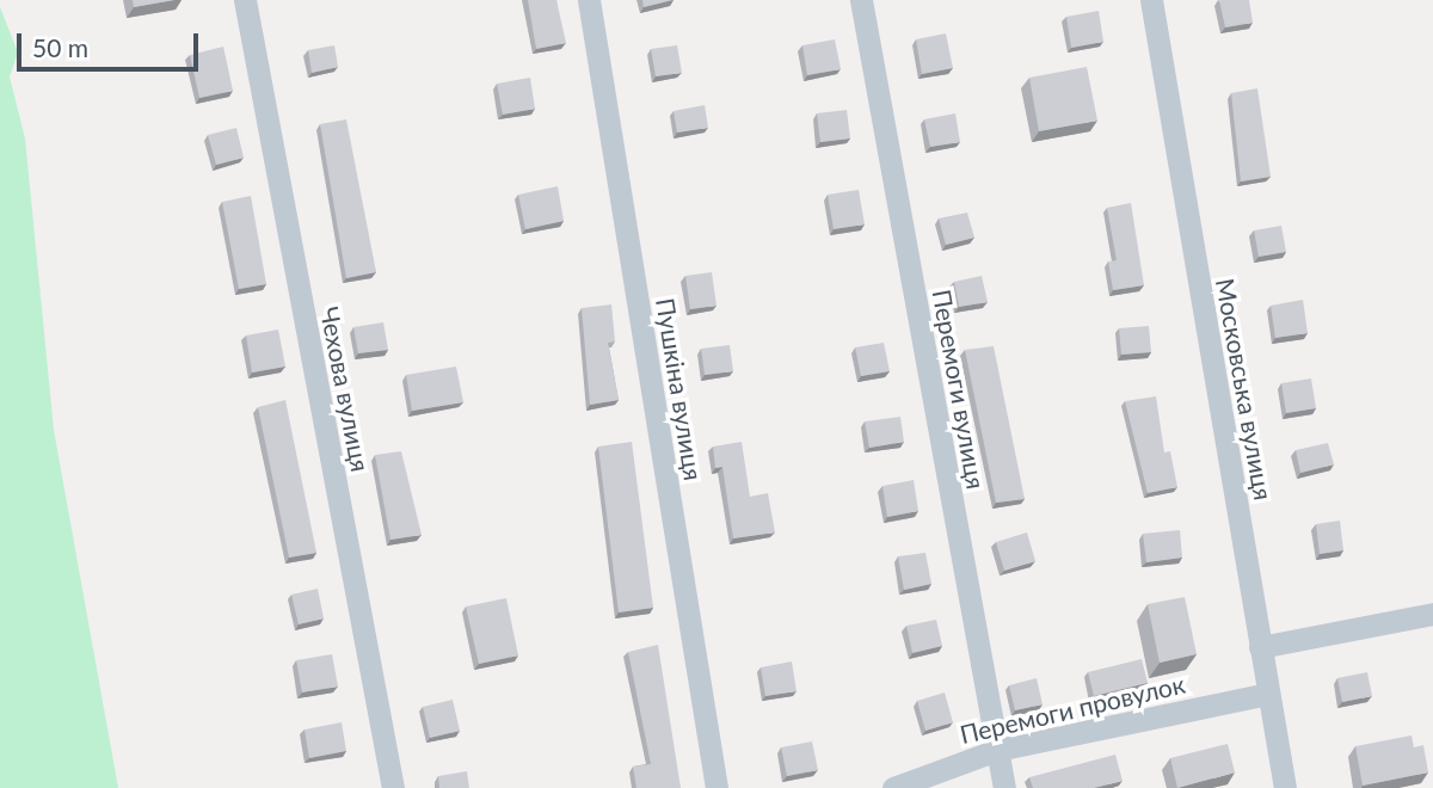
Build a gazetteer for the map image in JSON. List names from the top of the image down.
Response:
{
  "streets": {
    "street": [
      "Чехова вулиця",
      "Пушкіна вулиця",
      "Перемоги вулиця",
      "Московська вулиця",
      "Перемоги провулок"
    ]
  },
  "crossings": [
    ["Перемоги вулиця", "Перемоги провулок"],
    ["Московська вулиця", "Перемоги провулок"]
  ],
  "scale_bar": "50 m"
}
